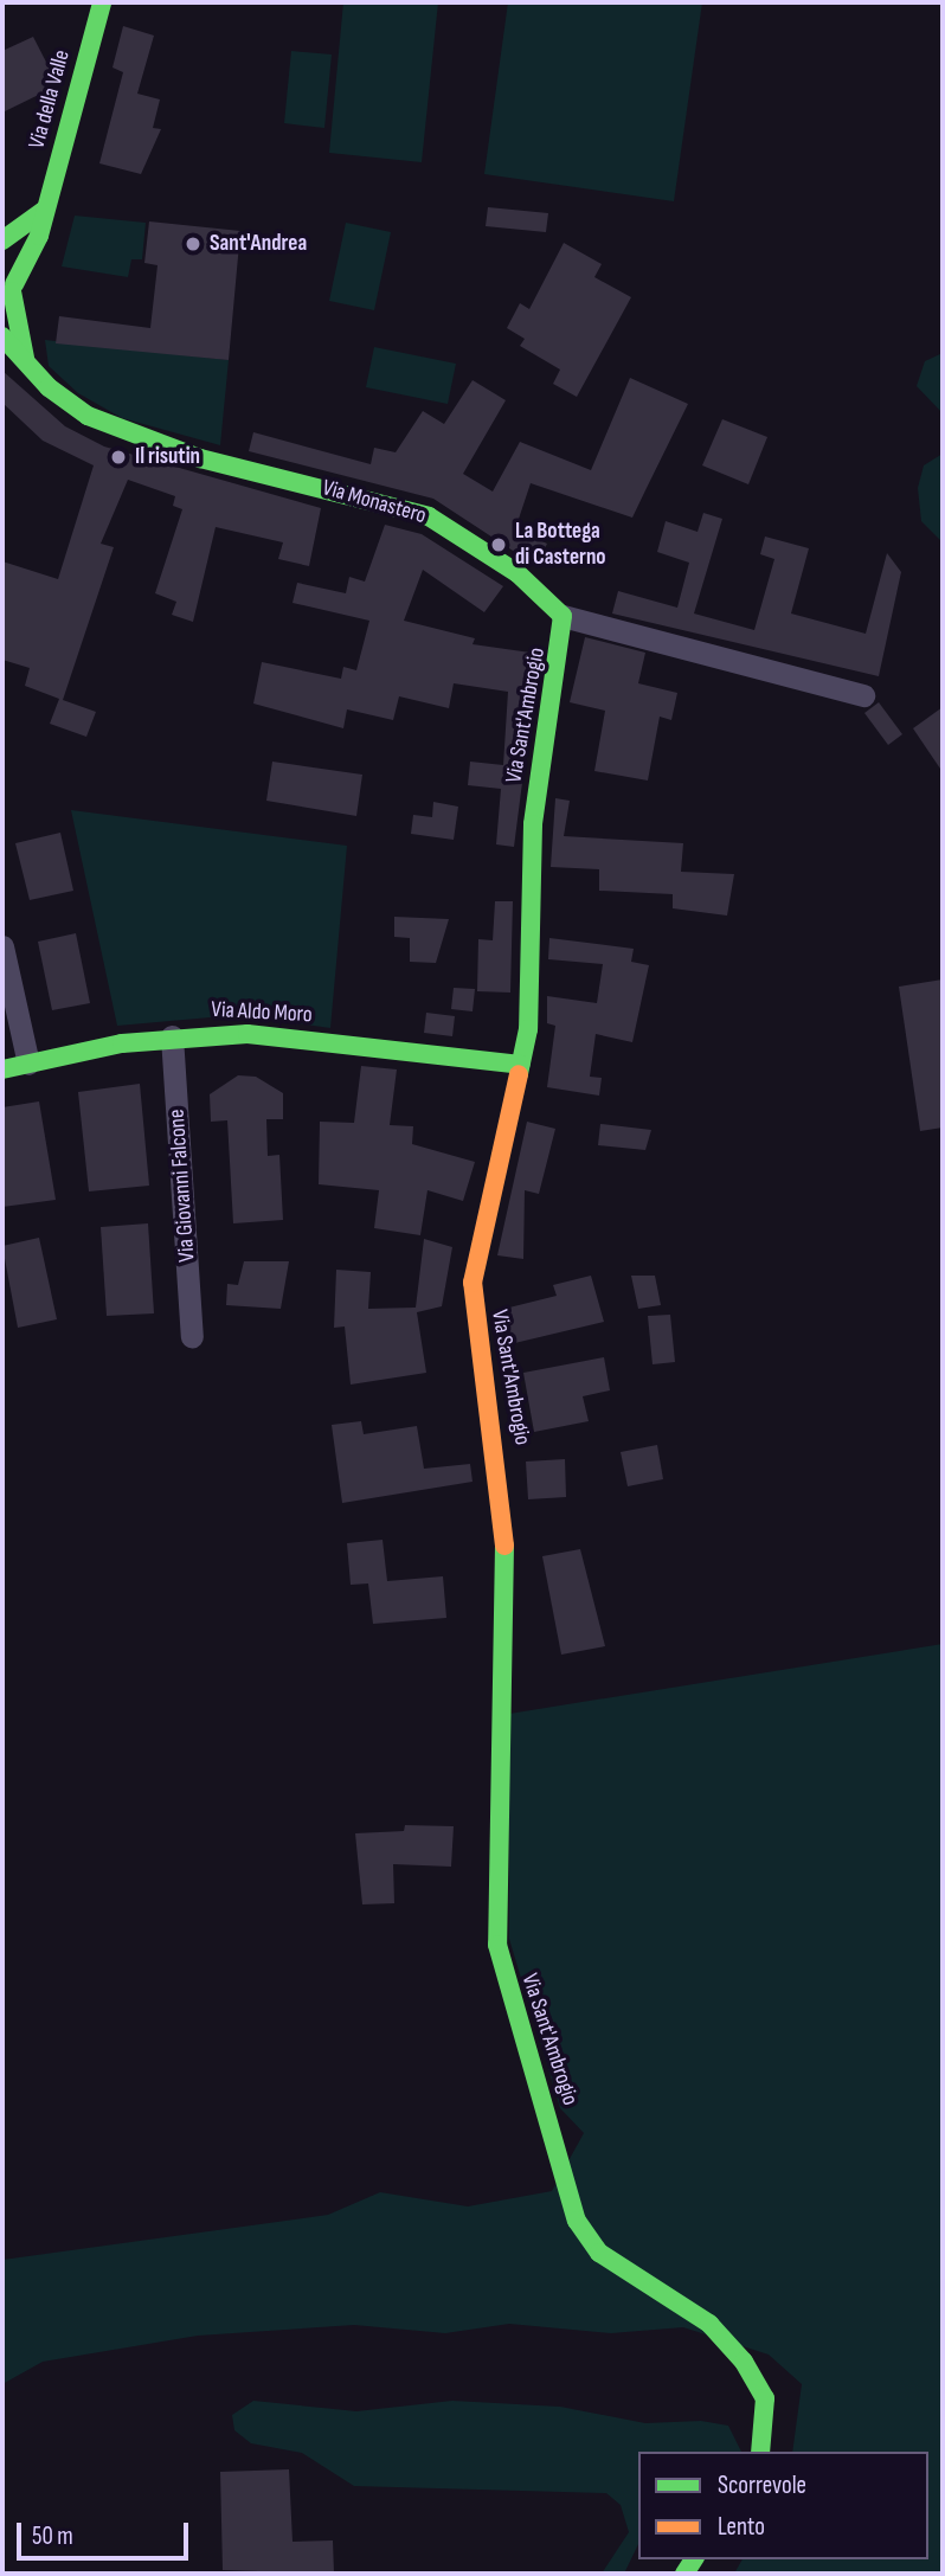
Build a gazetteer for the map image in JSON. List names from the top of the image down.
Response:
{
  "streets": {
    "street": [
      "Via della Valle",
      "Via Monastero",
      "Via Sant'Ambrogio",
      "Via Aldo Moro",
      "Via Giovanni Falcone"
    ]
  },
  "crossings": [
    ["Via Monastero", "Via Sant'Ambrogio"],
    ["Via Sant'Ambrogio", "Via Aldo Moro"],
    ["Via Aldo Moro", "Via Giovanni Falcone"]
  ],
  "places": ["Sant'Andrea", "Il risutin", "La Bottega di Casterno"],
  "legend": ["Scorrevole", "Lento"],
  "scale_bar": "50 m"
}
